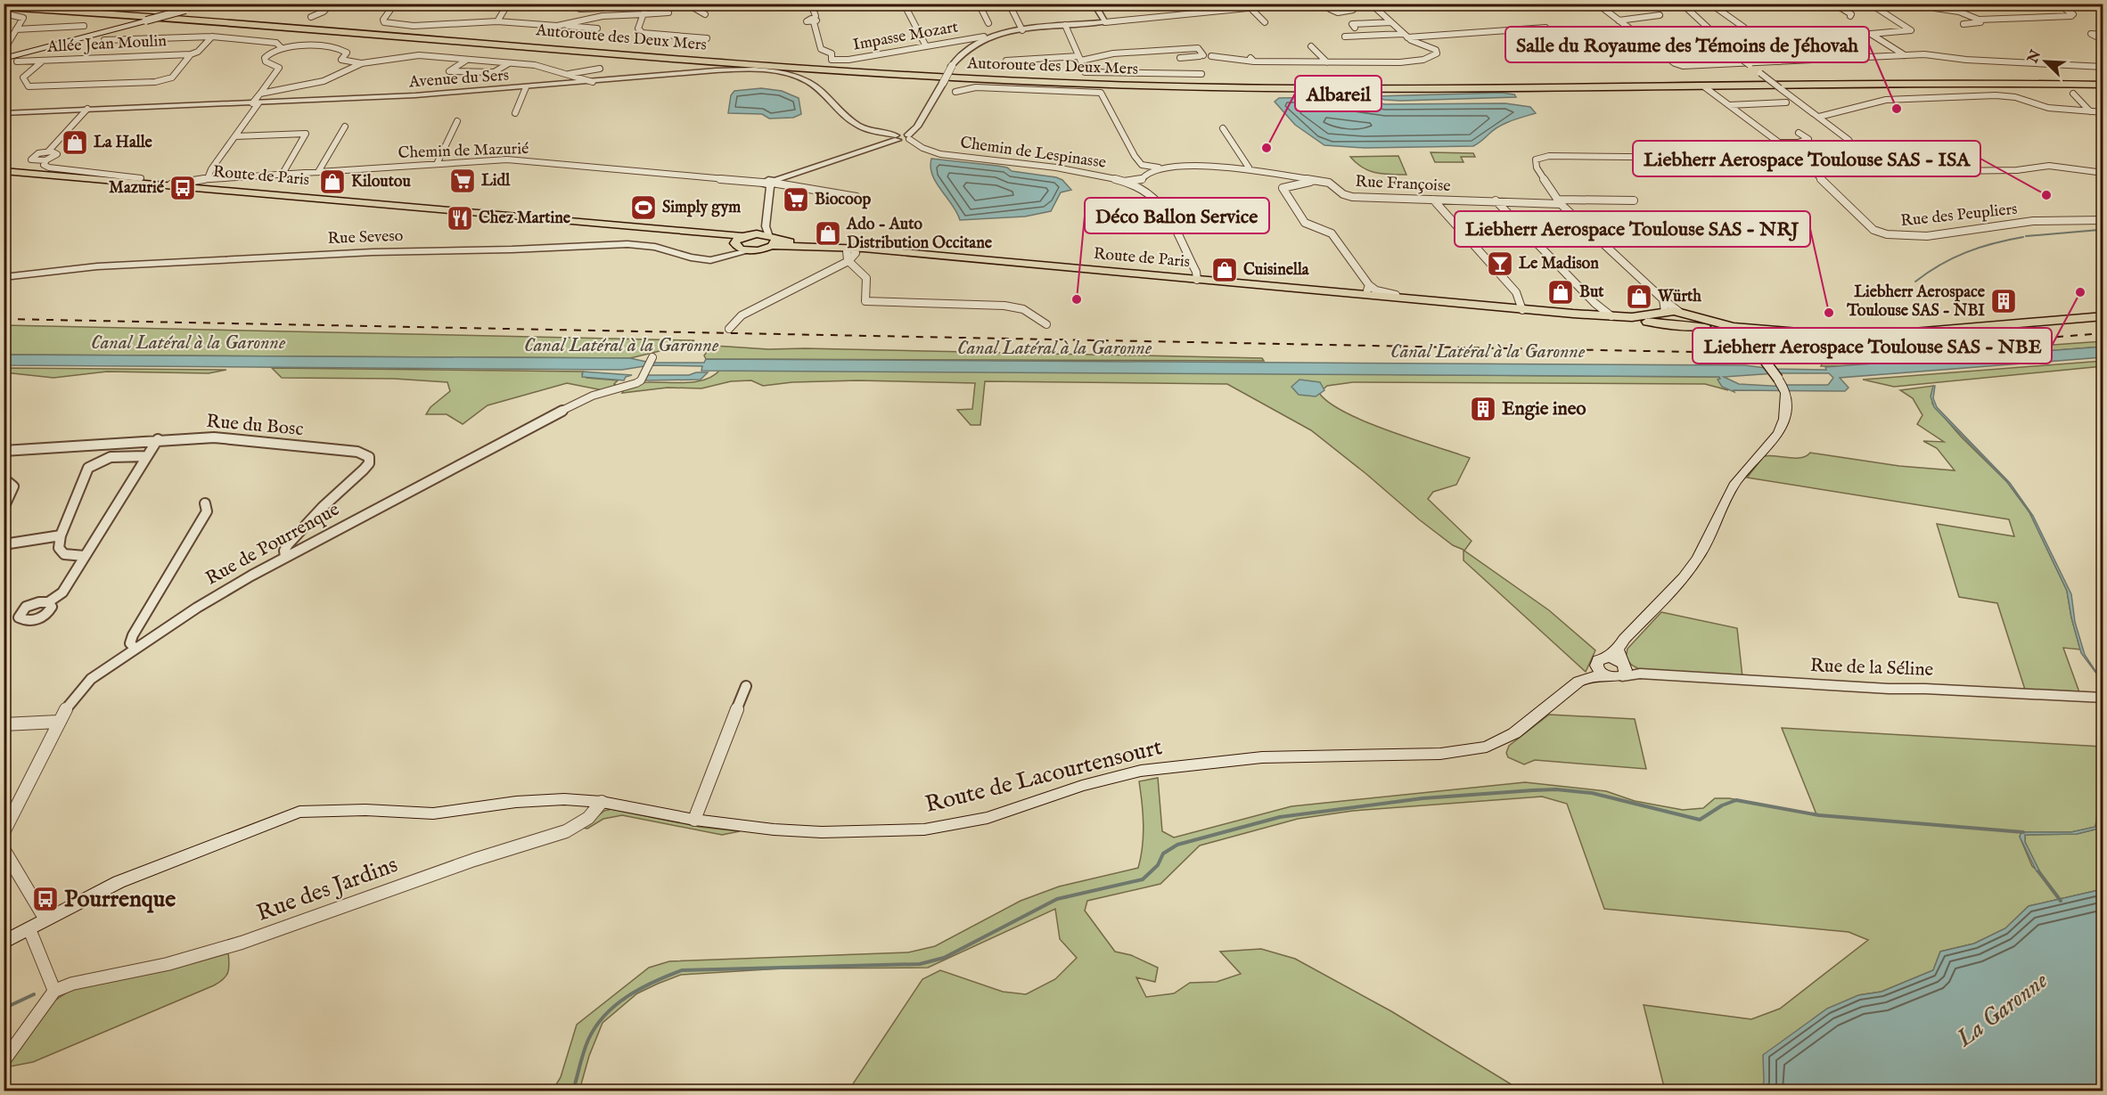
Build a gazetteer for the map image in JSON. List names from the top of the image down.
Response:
{
  "streets": {
    "highway": ["Autoroute des Deux Mers"],
    "main road": ["Route de Paris", "Route de Lacourtensourt"],
    "street": [
      "Impasse Mozart",
      "Allée Jean Moulin",
      "Avenue du Sers",
      "Chemin de Mazurié",
      "Chemin de Lespinasse",
      "Rue Françoise",
      "Rue des Peupliers",
      "Rue Seveso",
      "Rue du Bosc",
      "Rue de Pourrenque",
      "Rue de la Séline",
      "Rue des Jardins"
    ]
  },
  "crossings": [
    ["Chemin de Mazurié", "Route de Paris"],
    ["Chemin de Lespinasse", "Route de Paris"],
    ["Chemin de Lespinasse", "Rue Françoise"],
    ["Route de Paris", "Route de Lacourtensourt"],
    ["Rue du Bosc", "Rue de Pourrenque"],
    ["Route de Lacourtensourt", "Rue des Jardins"]
  ],
  "water": ["Canal Latéral à la Garonne", "La Garonne"],
  "places": {
    "other": [
      "Salle du Royaume des Témoins de Jéhovah",
      "Albareil",
      "Liebherr Aerospace Toulouse SAS - ISA",
      "Liebherr Aerospace Toulouse SAS - NBE",
      "Déco Ballon Service",
      "Liebherr Aerospace Toulouse SAS - NRJ"
    ],
    "shop": [
      "La Halle",
      "Kiloutou",
      "Ado - Auto Distribution Occitane",
      "Cuisinella",
      "But",
      "Würth"
    ],
    "supermarket": ["Lidl", "Biocoop"],
    "bus stop": ["Mazurié", "Pourrenque"],
    "sports": ["Simply gym"],
    "restaurant": ["Chez Martine"],
    "bar": ["Le Madison"],
    "building": ["Liebherr Aerospace Toulouse SAS - NBI", "Engie ineo"]
  },
  "north": "top left"
}
